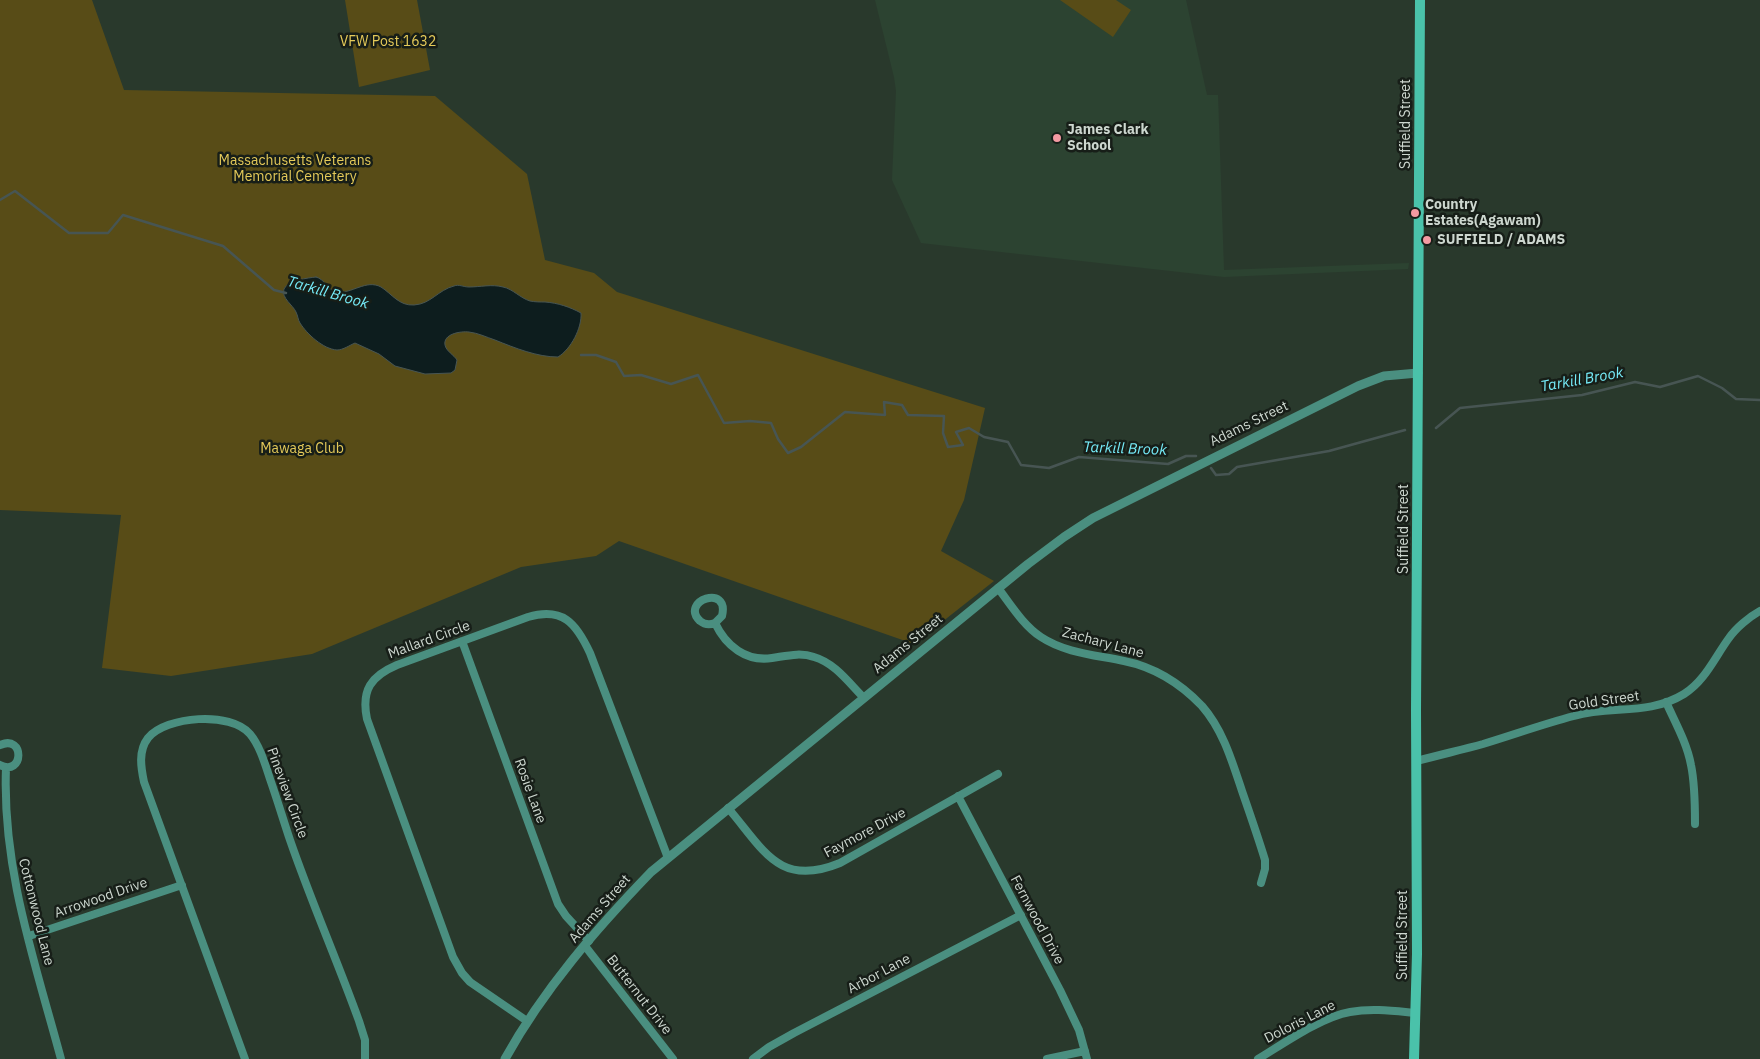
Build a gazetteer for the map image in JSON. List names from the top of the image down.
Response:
{
  "streets": {
    "main road": ["Suffield Street"],
    "street": [
      "Adams Street",
      "Mallard Circle",
      "Zachary Lane",
      "Gold Street",
      "Rosie Lane",
      "Pineview Circle",
      "Faymore Drive",
      "Arrowood Drive",
      "Cottonwood Lane",
      "Fernwood Drive",
      "Arbor Lane",
      "Butternut Drive",
      "Doloris Lane"
    ]
  },
  "crossings": [
    ["Suffield Street", "Adams Street"],
    ["Suffield Street", "Gold Street"],
    ["Suffield Street", "Doloris Lane"],
    ["Adams Street", "Mallard Circle"],
    ["Adams Street", "Zachary Lane"],
    ["Adams Street", "Rosie Lane"],
    ["Adams Street", "Faymore Drive"],
    ["Adams Street", "Butternut Drive"],
    ["Mallard Circle", "Rosie Lane"],
    ["Rosie Lane", "Butternut Drive"],
    ["Pineview Circle", "Arrowood Drive"],
    ["Faymore Drive", "Fernwood Drive"],
    ["Arrowood Drive", "Cottonwood Lane"],
    ["Fernwood Drive", "Arbor Lane"]
  ],
  "water": ["Tarkill Brook"],
  "parks": ["VFW Post 1632", "Massachusetts Veterans Memorial Cemetery", "Mawaga Club"],
  "places": ["James Clark School", "Country Estates(Agawam)", "SUFFIELD / ADAMS"]
}
